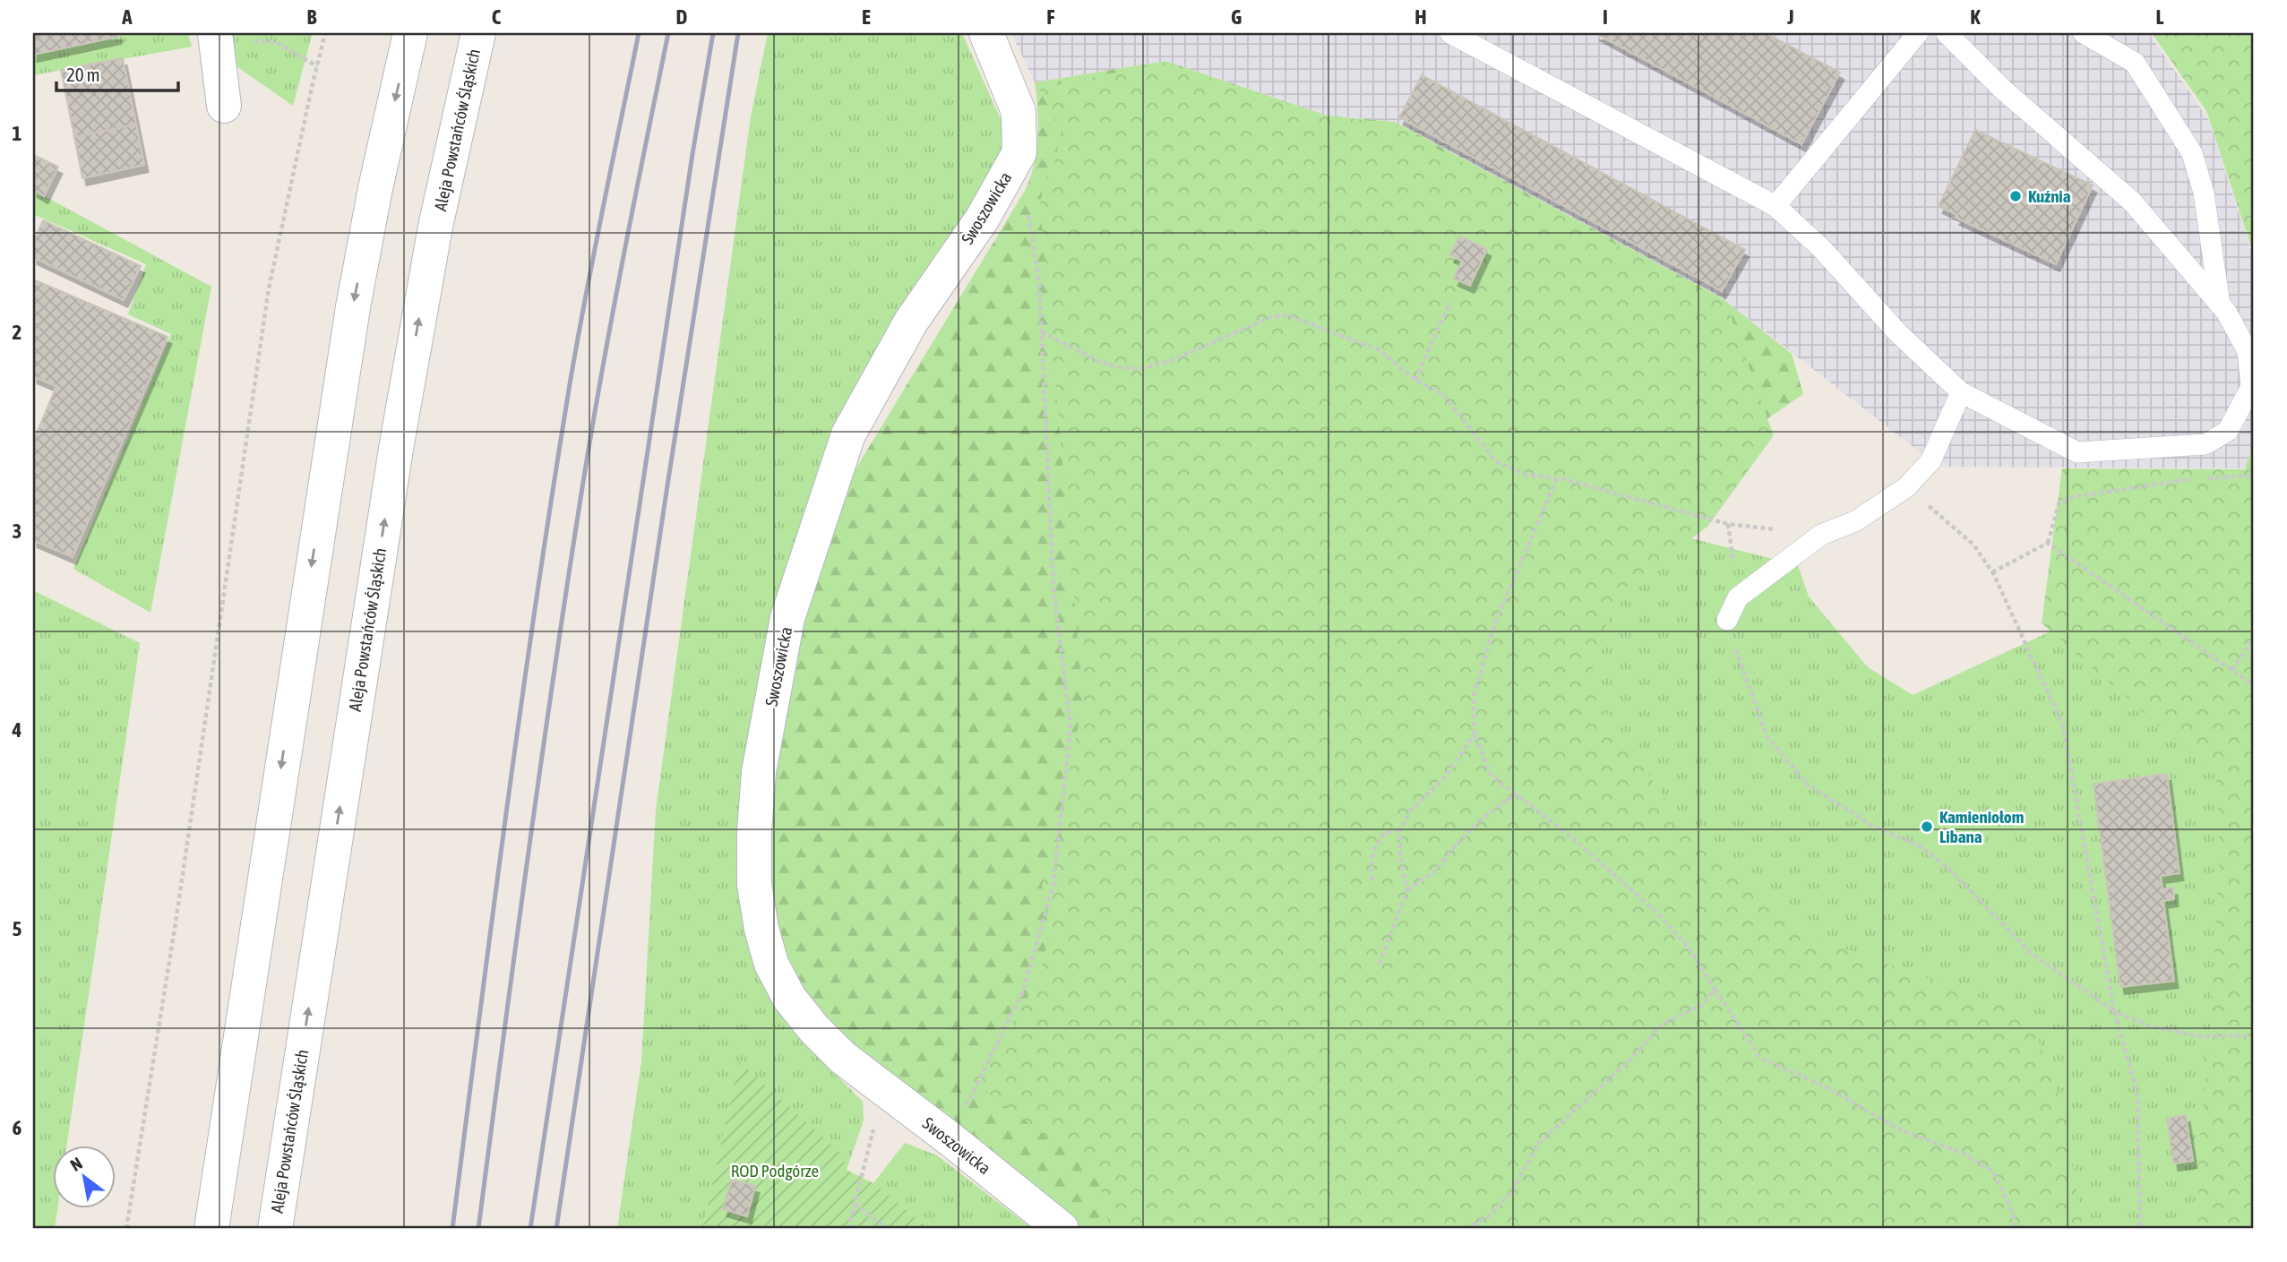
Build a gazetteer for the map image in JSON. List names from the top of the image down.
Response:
{
  "streets": {
    "main road": ["Aleja Powstańców Śląskich", "Swoszowicka"]
  },
  "parks": ["ROD Podgórze"],
  "places": ["Kuźnia", "Kamieniołom Libana"],
  "scale_bar": "20 m",
  "north": "top left",
  "grid": {
    "columns": [
      "A",
      "B",
      "C",
      "D",
      "E",
      "F",
      "G",
      "H",
      "I",
      "J",
      "K",
      "L"
    ],
    "rows": [
      "1",
      "2",
      "3",
      "4",
      "5",
      "6"
    ]
  }
}
